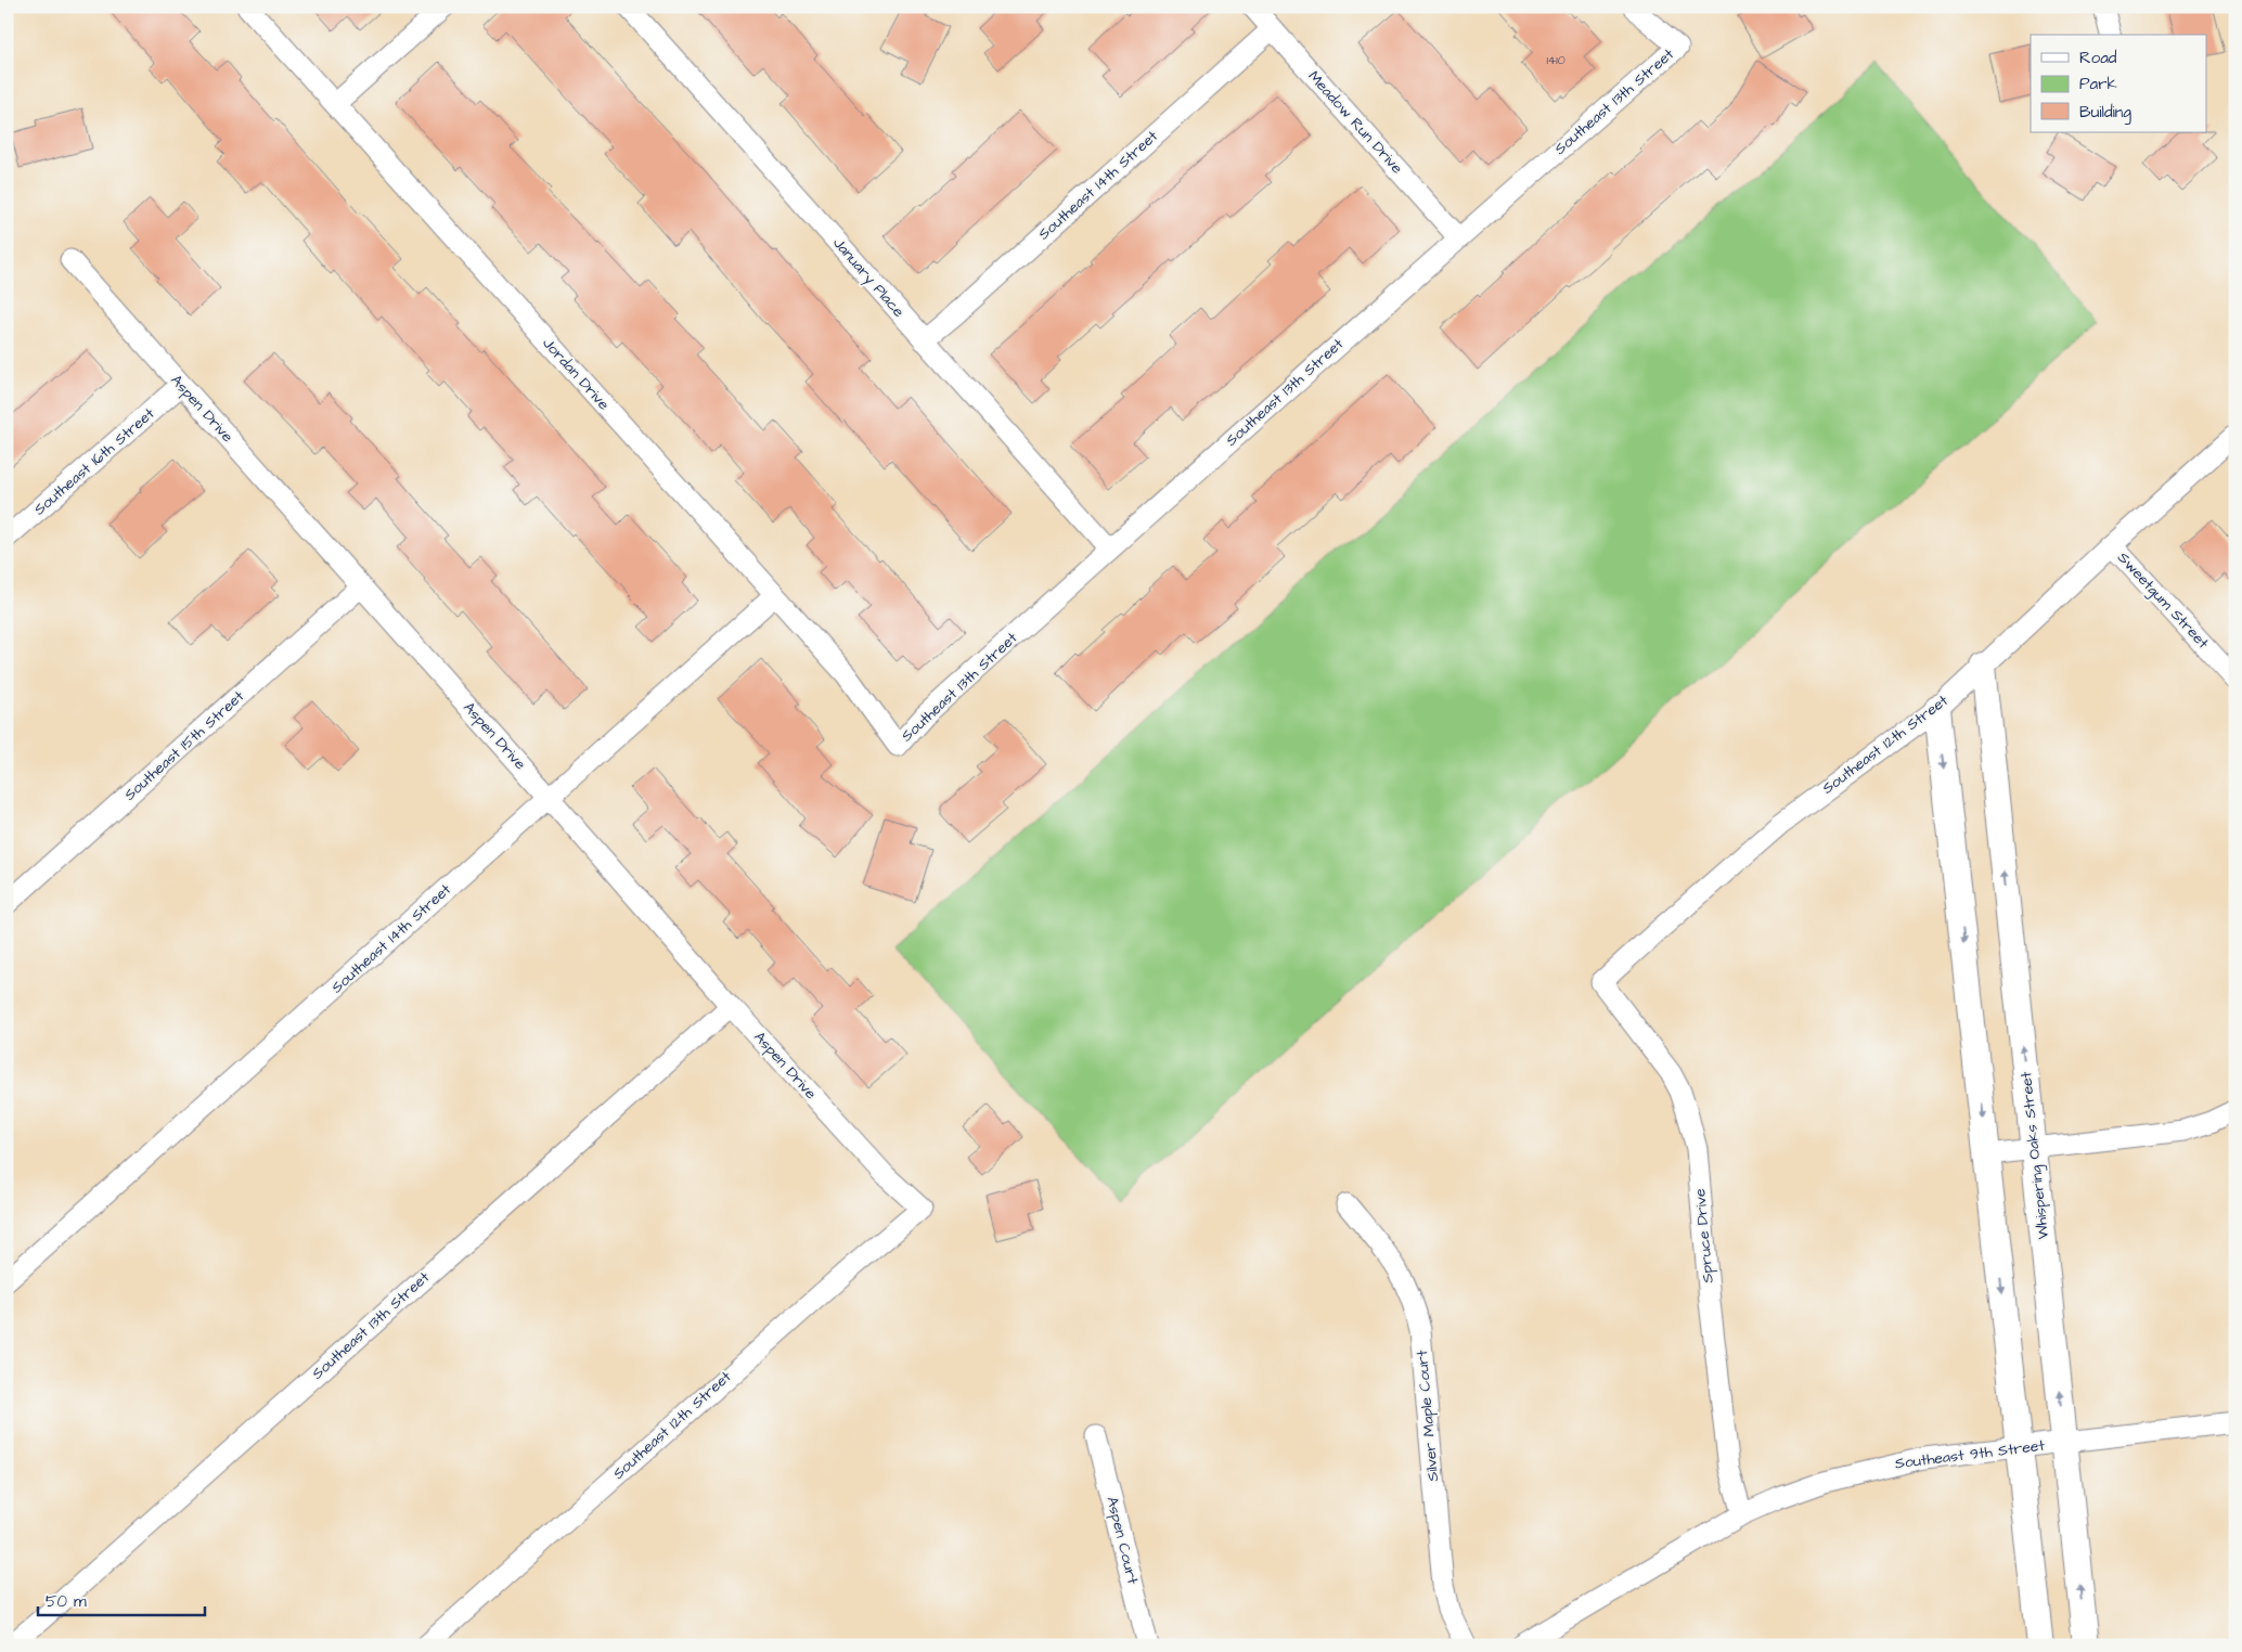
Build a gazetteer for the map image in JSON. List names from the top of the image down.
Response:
{
  "streets": {
    "street": [
      "Southeast 13th Street",
      "Meadow Run Drive",
      "Southeast 14th Street",
      "January Place",
      "Jordan Drive",
      "Aspen Drive",
      "Southeast 16th Street",
      "Sweetgum Street",
      "Southeast 12th Street",
      "Southeast 15th Street",
      "Whispering Oaks Street",
      "Spruce Drive",
      "Silver Maple Court",
      "Southeast 9th Street",
      "Aspen Court"
    ]
  },
  "crossings": [
    ["Southeast 13th Street", "Meadow Run Drive"],
    ["Southeast 13th Street", "January Place"],
    ["Southeast 13th Street", "Jordan Drive"],
    ["Southeast 13th Street", "Aspen Drive"],
    ["Meadow Run Drive", "Southeast 14th Street"],
    ["Southeast 14th Street", "January Place"],
    ["Southeast 14th Street", "Jordan Drive"],
    ["Southeast 14th Street", "Aspen Drive"],
    ["Aspen Drive", "Southeast 16th Street"],
    ["Aspen Drive", "Southeast 12th Street"],
    ["Aspen Drive", "Southeast 15th Street"],
    ["Sweetgum Street", "Southeast 12th Street"],
    ["Southeast 12th Street", "Whispering Oaks Street"],
    ["Southeast 12th Street", "Spruce Drive"],
    ["Whispering Oaks Street", "Southeast 9th Street"],
    ["Spruce Drive", "Southeast 9th Street"]
  ],
  "house_numbers": ["1410"],
  "legend": ["Road", "Park", "Building"],
  "scale_bar": "50 m"
}
